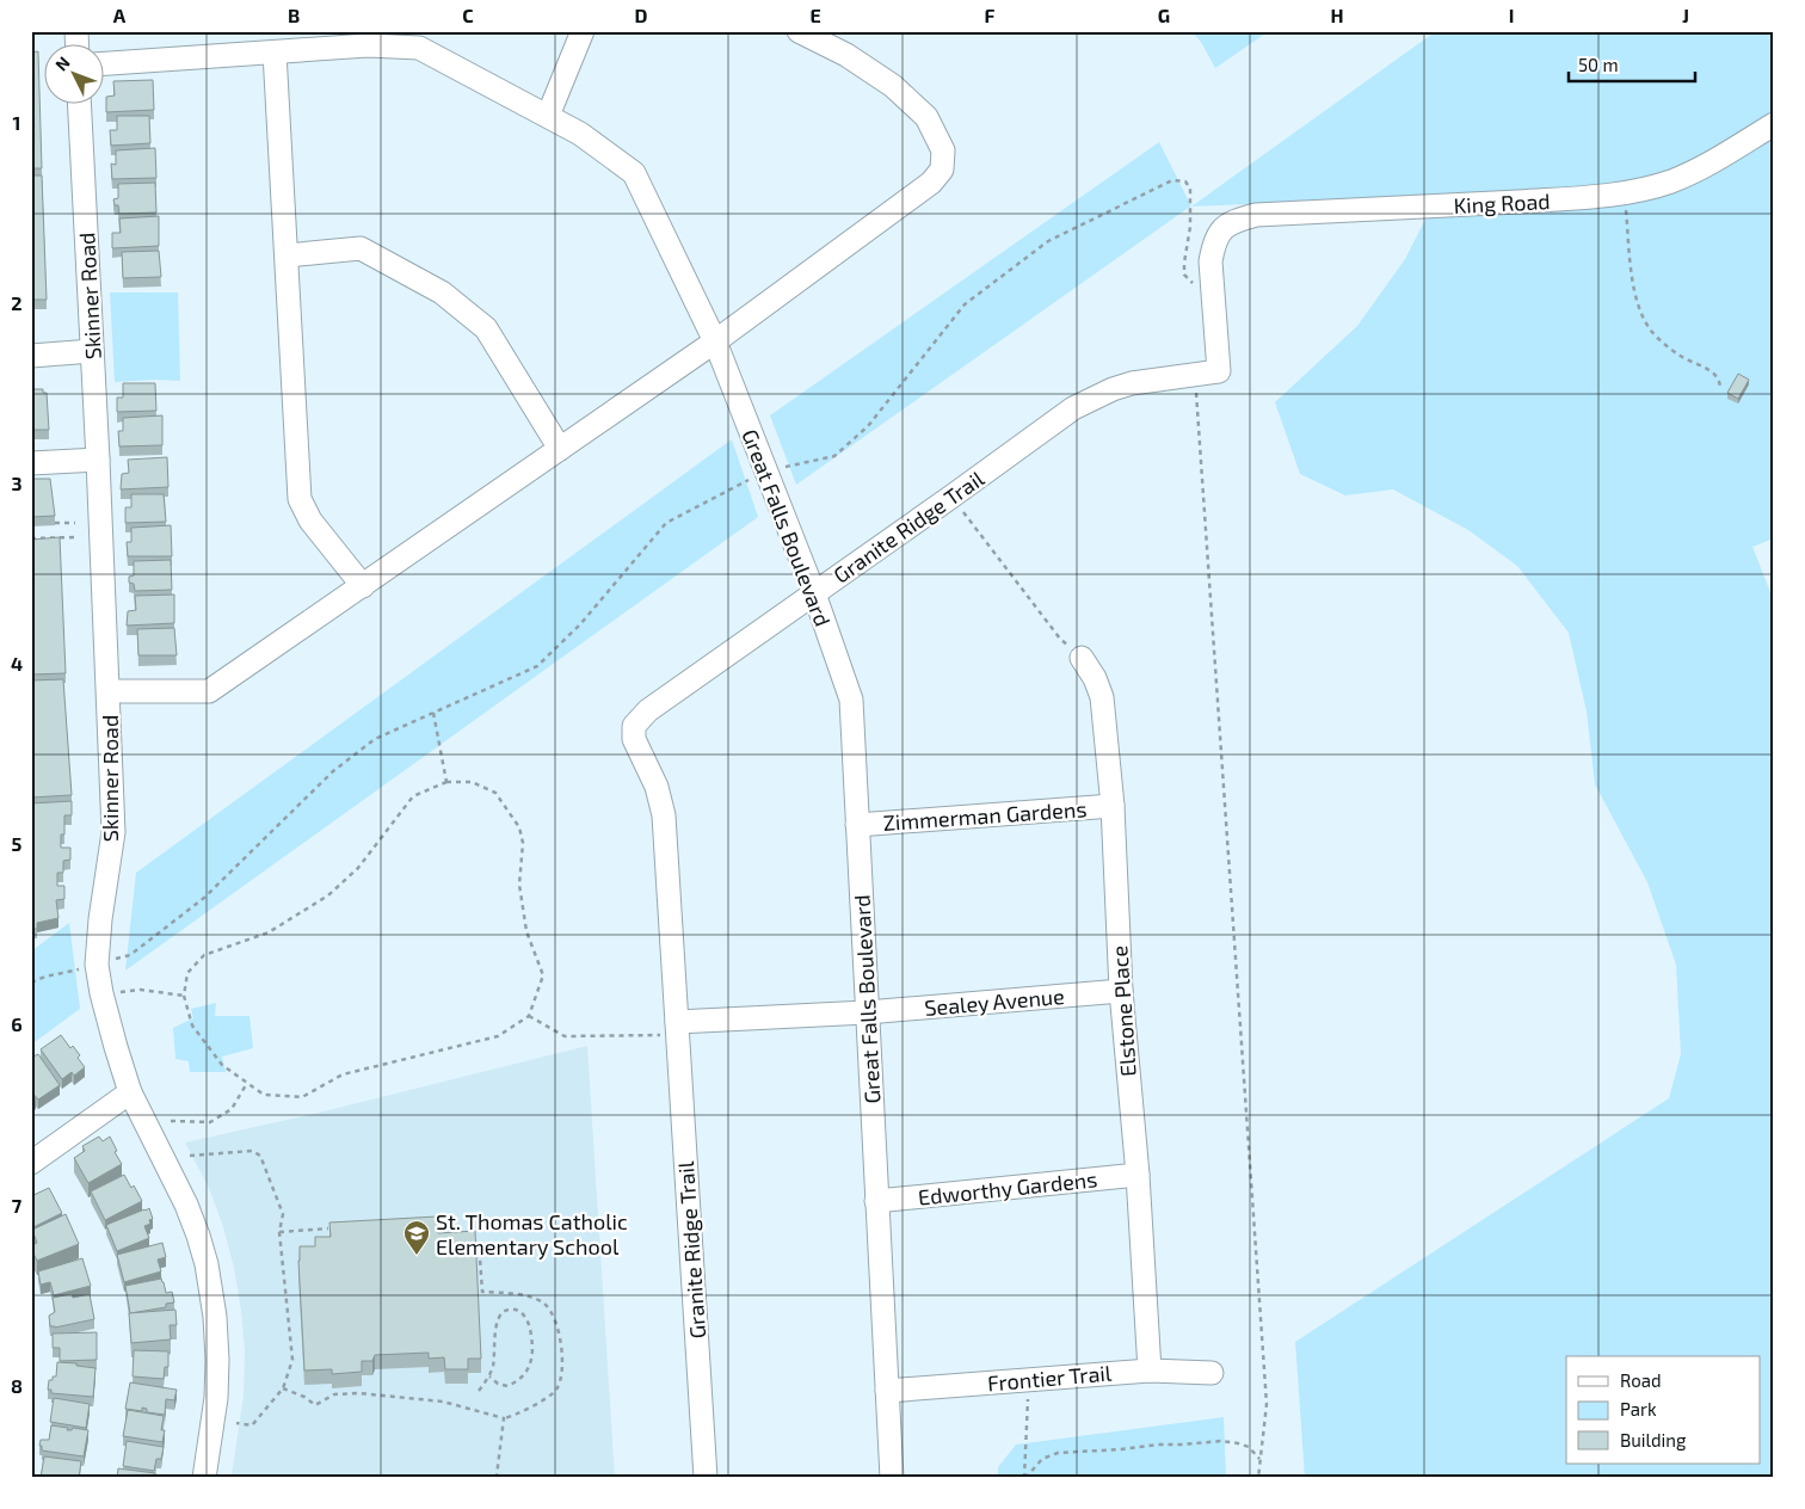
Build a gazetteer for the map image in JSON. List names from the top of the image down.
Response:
{
  "streets": {
    "street": [
      "King Road",
      "Skinner Road",
      "Granite Ridge Trail",
      "Great Falls Boulevard",
      "Zimmerman Gardens",
      "Sealey Avenue",
      "Elstone Place",
      "Edworthy Gardens",
      "Frontier Trail"
    ]
  },
  "crossings": [
    ["King Road", "Granite Ridge Trail"],
    ["Granite Ridge Trail", "Great Falls Boulevard"],
    ["Great Falls Boulevard", "Zimmerman Gardens"],
    ["Great Falls Boulevard", "Sealey Avenue"],
    ["Great Falls Boulevard", "Edworthy Gardens"],
    ["Great Falls Boulevard", "Frontier Trail"],
    ["Zimmerman Gardens", "Elstone Place"],
    ["Sealey Avenue", "Elstone Place"],
    ["Elstone Place", "Edworthy Gardens"],
    ["Elstone Place", "Frontier Trail"]
  ],
  "places": {
    "school or university": ["St. Thomas Catholic Elementary School"]
  },
  "legend": ["Road", "Park", "Building"],
  "scale_bar": "50 m",
  "north": "top left",
  "grid": {
    "columns": [
      "A",
      "B",
      "C",
      "D",
      "E",
      "F",
      "G",
      "H",
      "I",
      "J"
    ],
    "rows": [
      "1",
      "2",
      "3",
      "4",
      "5",
      "6",
      "7",
      "8"
    ]
  }
}
